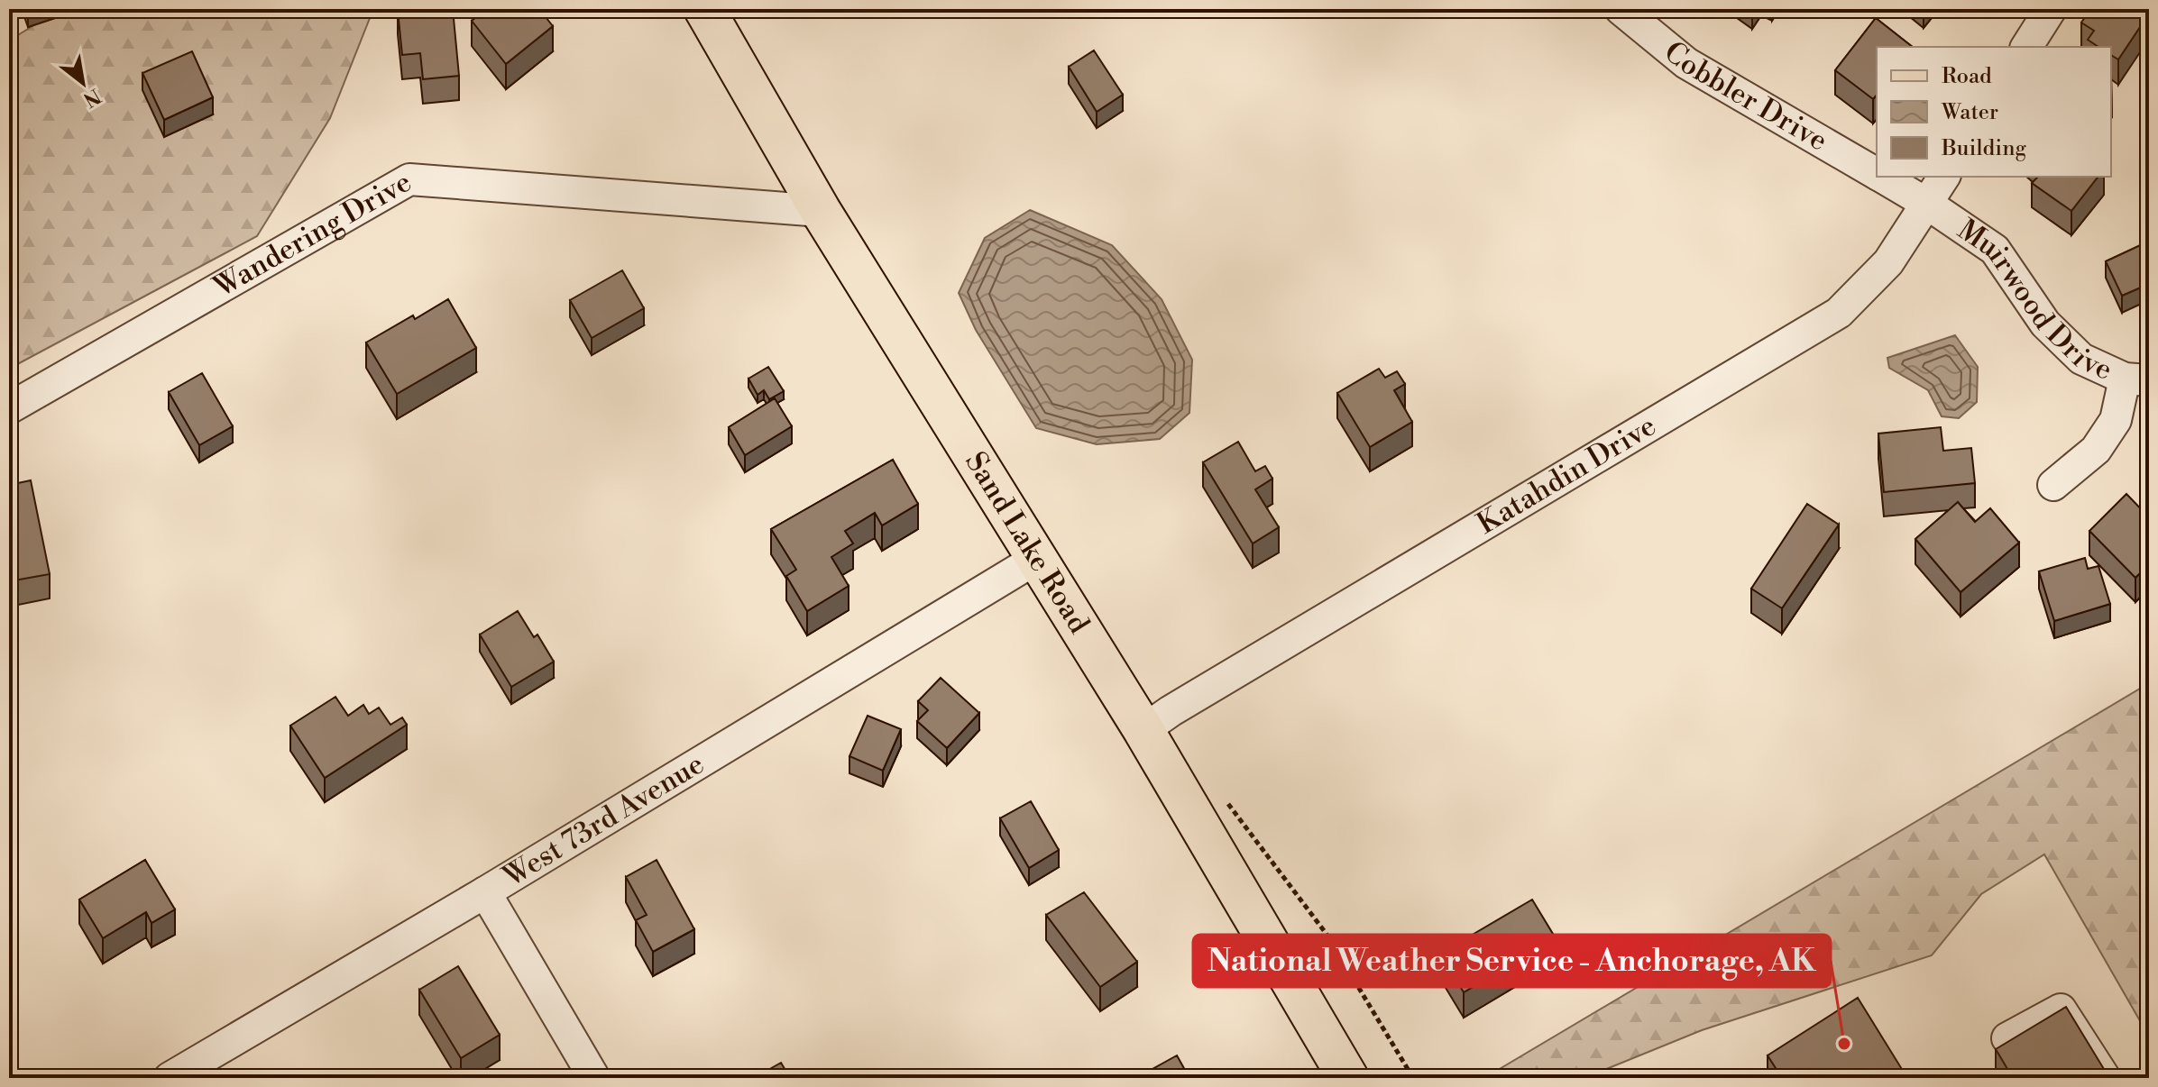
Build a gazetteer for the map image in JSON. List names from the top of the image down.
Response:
{
  "streets": {
    "main road": ["Sand Lake Road"],
    "street": [
      "Cobbler Drive",
      "Wandering Drive",
      "Muirwood Drive",
      "Katahdin Drive",
      "West 73rd Avenue"
    ]
  },
  "crossings": [
    ["Cobbler Drive", "Muirwood Drive"],
    ["Cobbler Drive", "Katahdin Drive"],
    ["Wandering Drive", "Sand Lake Road"],
    ["Muirwood Drive", "Katahdin Drive"],
    ["Katahdin Drive", "Sand Lake Road"],
    ["Sand Lake Road", "West 73rd Avenue"]
  ],
  "places": ["National Weather Service - Anchorage, AK"],
  "legend": ["Road", "Water", "Building"],
  "north": "bottom right"
}
